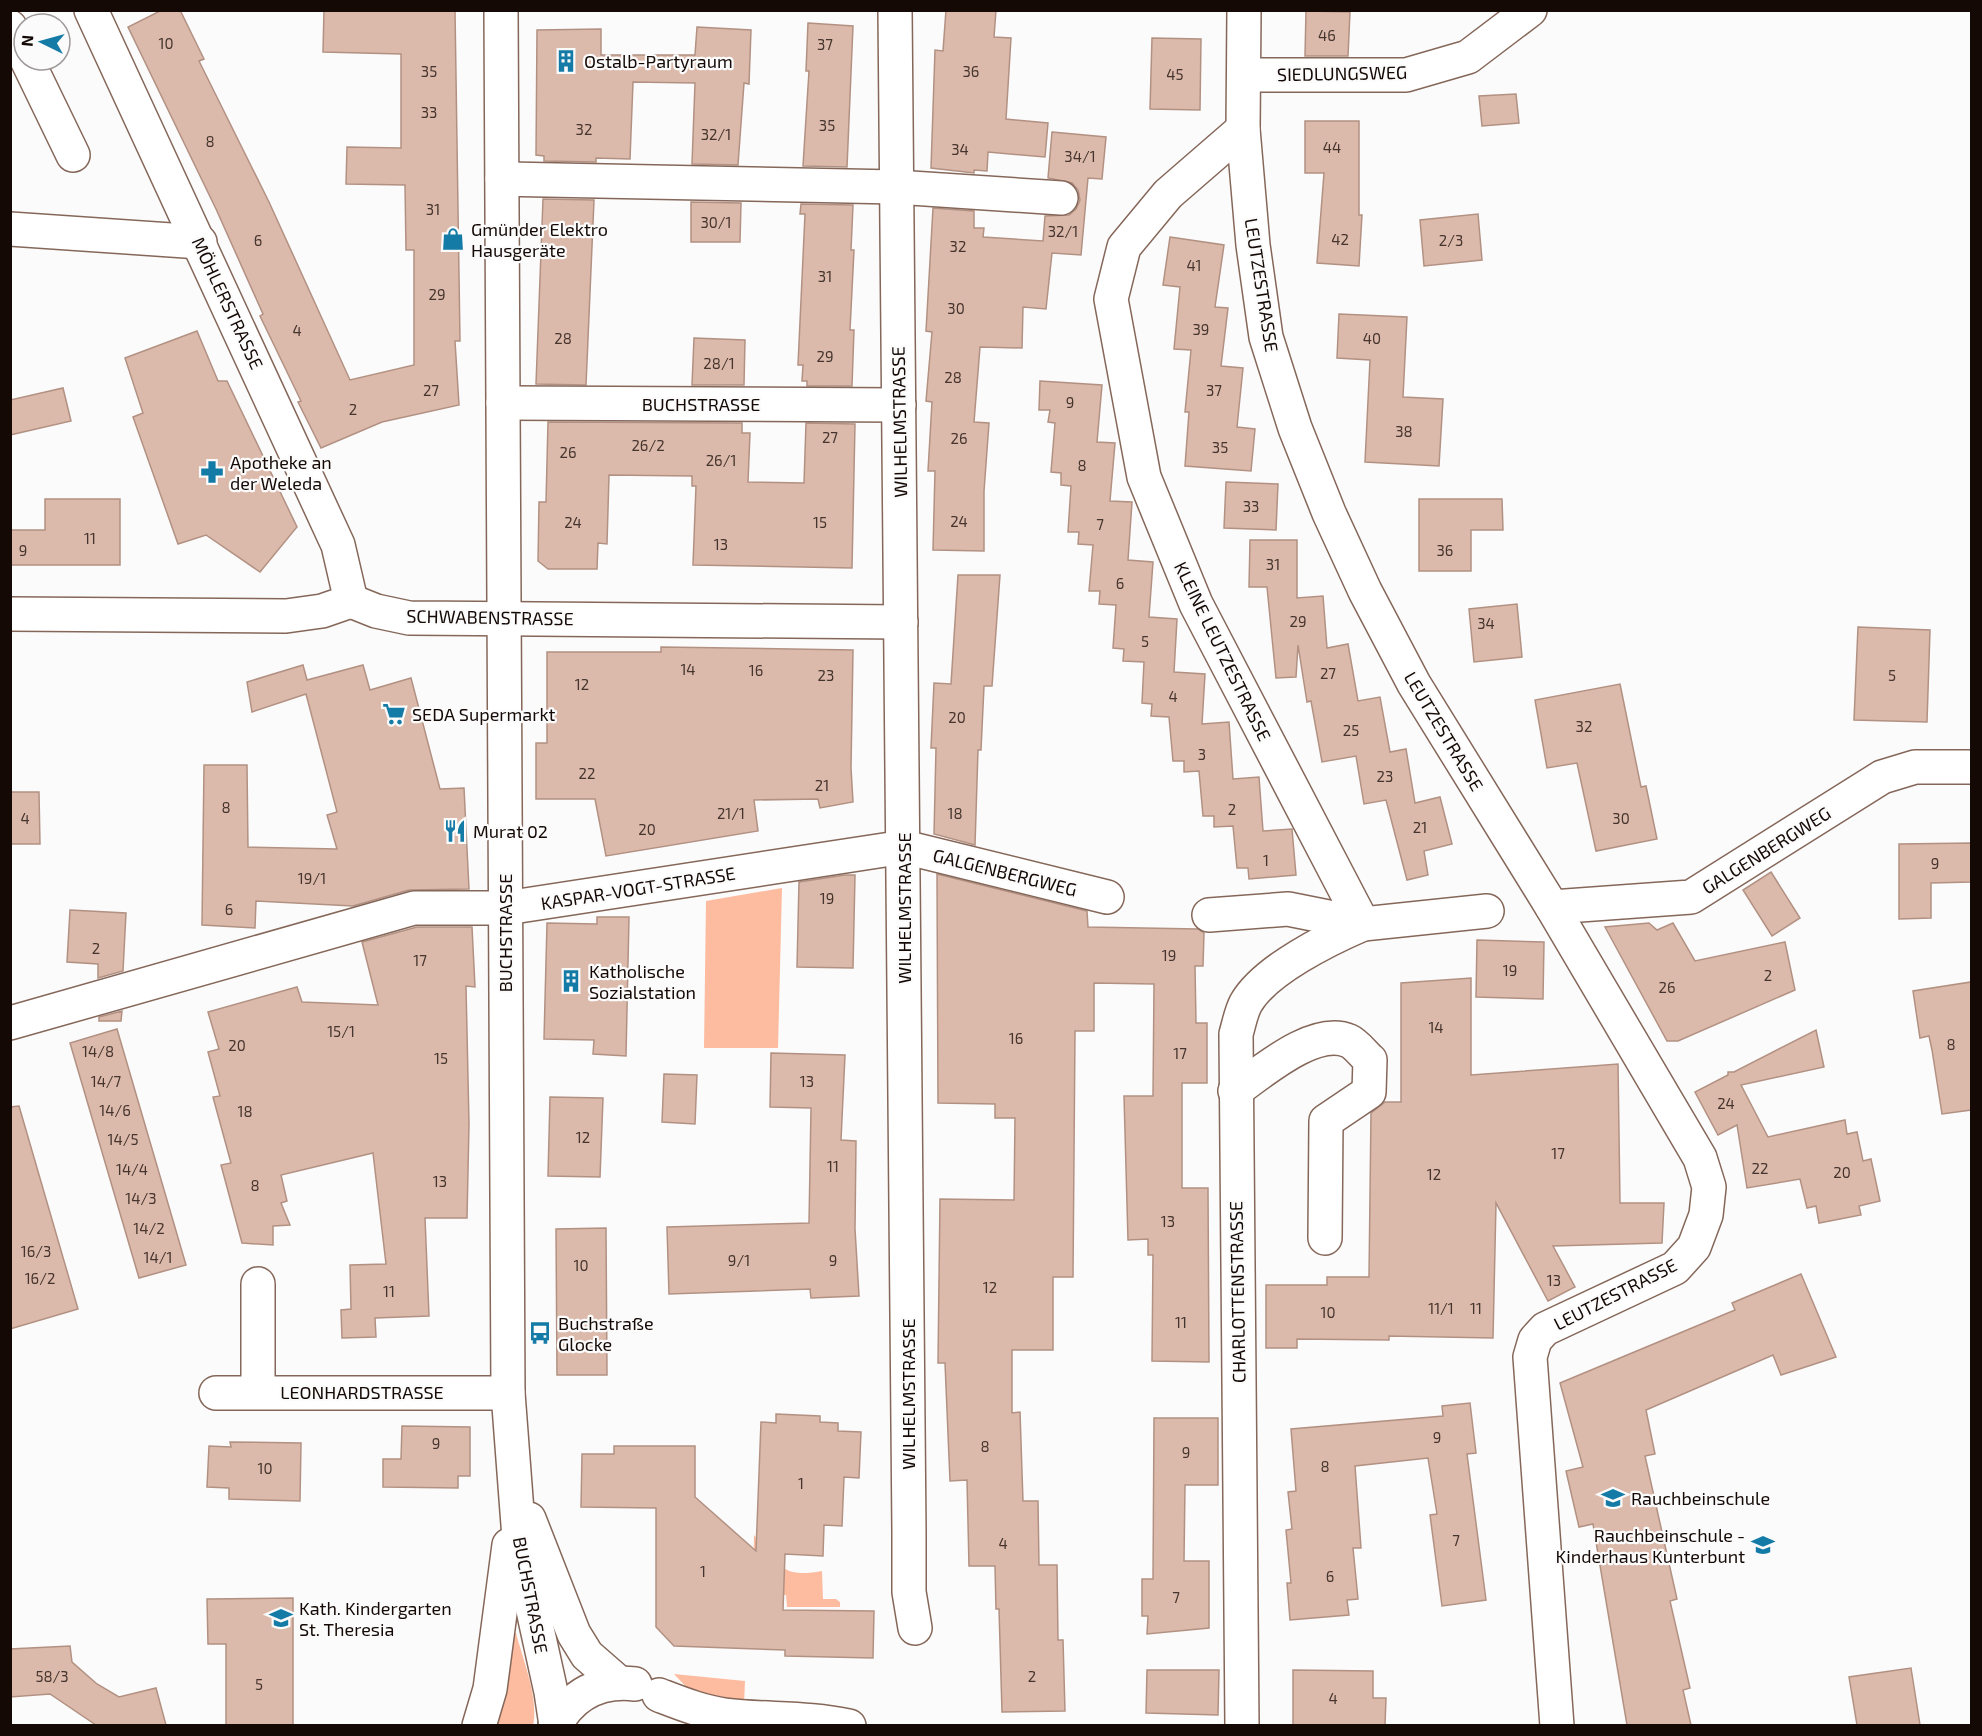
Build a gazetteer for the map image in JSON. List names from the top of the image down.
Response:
{
  "streets": {
    "street": [
      "SIEDLUNGSWEG",
      "LEUTZESTRASSE",
      "MÖHLERSTRASSE",
      "BUCHSTRASSE",
      "WILHELMSTRASSE",
      "SCHWABENSTRASSE",
      "KLEINE LEUTZESTRASSE",
      "GALGENBERGWEG",
      "KASPAR-VOGT-STRASSE",
      "CHARLOTTENSTRASSE",
      "LEONHARDSTRASSE"
    ]
  },
  "crossings": [
    ["SIEDLUNGSWEG", "LEUTZESTRASSE"],
    ["LEUTZESTRASSE", "KLEINE LEUTZESTRASSE"],
    ["LEUTZESTRASSE", "GALGENBERGWEG"],
    ["MÖHLERSTRASSE", "SCHWABENSTRASSE"],
    ["BUCHSTRASSE", "WILHELMSTRASSE"],
    ["BUCHSTRASSE", "SCHWABENSTRASSE"],
    ["BUCHSTRASSE", "KASPAR-VOGT-STRASSE"],
    ["BUCHSTRASSE", "LEONHARDSTRASSE"],
    ["WILHELMSTRASSE", "SCHWABENSTRASSE"],
    ["WILHELMSTRASSE", "GALGENBERGWEG"],
    ["WILHELMSTRASSE", "KASPAR-VOGT-STRASSE"],
    ["KLEINE LEUTZESTRASSE", "CHARLOTTENSTRASSE"],
    ["GALGENBERGWEG", "KASPAR-VOGT-STRASSE"]
  ],
  "places": {
    "building": ["Ostalb-Partyraum", "Katholische Sozialstation"],
    "shop": ["Gmünder Elektro Hausgeräte"],
    "pharmacy": ["Apotheke an der Weleda"],
    "supermarket": ["SEDA Supermarkt"],
    "restaurant": ["Murat 02"],
    "bus stop": ["Buchstraße Glocke"],
    "school or university": ["Rauchbeinschule", "Rauchbeinschule - Kinderhaus Kunterbunt", "Kath. Kindergarten St. Theresia"]
  },
  "house_numbers": [
    "46",
    "10",
    "37",
    "35",
    "36",
    "45",
    "33",
    "35",
    "32",
    "32/1",
    "8",
    "44",
    "34",
    "34/1",
    "31",
    "30/1",
    "32/1",
    "42",
    "6",
    "2/3",
    "32",
    "41",
    "31",
    "29",
    "30",
    "39",
    "4",
    "28",
    "40",
    "29",
    "28/1",
    "28",
    "27",
    "37",
    "9",
    "2",
    "38",
    "27",
    "26",
    "26/2",
    "35",
    "26",
    "26/1",
    "8",
    "33",
    "24",
    "24",
    "15",
    "7",
    "11",
    "13",
    "9",
    "36",
    "31",
    "6",
    "29",
    "34",
    "5",
    "14",
    "16",
    "27",
    "23",
    "5",
    "12",
    "4",
    "20",
    "32",
    "25",
    "3",
    "22",
    "23",
    "21",
    "8",
    "2",
    "21/1",
    "18",
    "4",
    "30",
    "21",
    "20",
    "1",
    "9",
    "19/1",
    "19",
    "6",
    "2",
    "19",
    "17",
    "19",
    "2",
    "26",
    "14",
    "15/1",
    "16",
    "8",
    "20",
    "14/8",
    "17",
    "15",
    "14/7",
    "13",
    "24",
    "14/6",
    "18",
    "12",
    "14/5",
    "17",
    "11",
    "22",
    "14/4",
    "20",
    "12",
    "13",
    "8",
    "14/3",
    "13",
    "14/2",
    "16/3",
    "14/1",
    "9/1",
    "9",
    "10",
    "16/2",
    "13",
    "12",
    "11",
    "11/1",
    "11",
    "10",
    "11",
    "9",
    "9",
    "8",
    "9",
    "8",
    "10",
    "1",
    "7",
    "4",
    "1",
    "6",
    "7",
    "58/3",
    "2",
    "5",
    "4"
  ],
  "north": "left"
}
